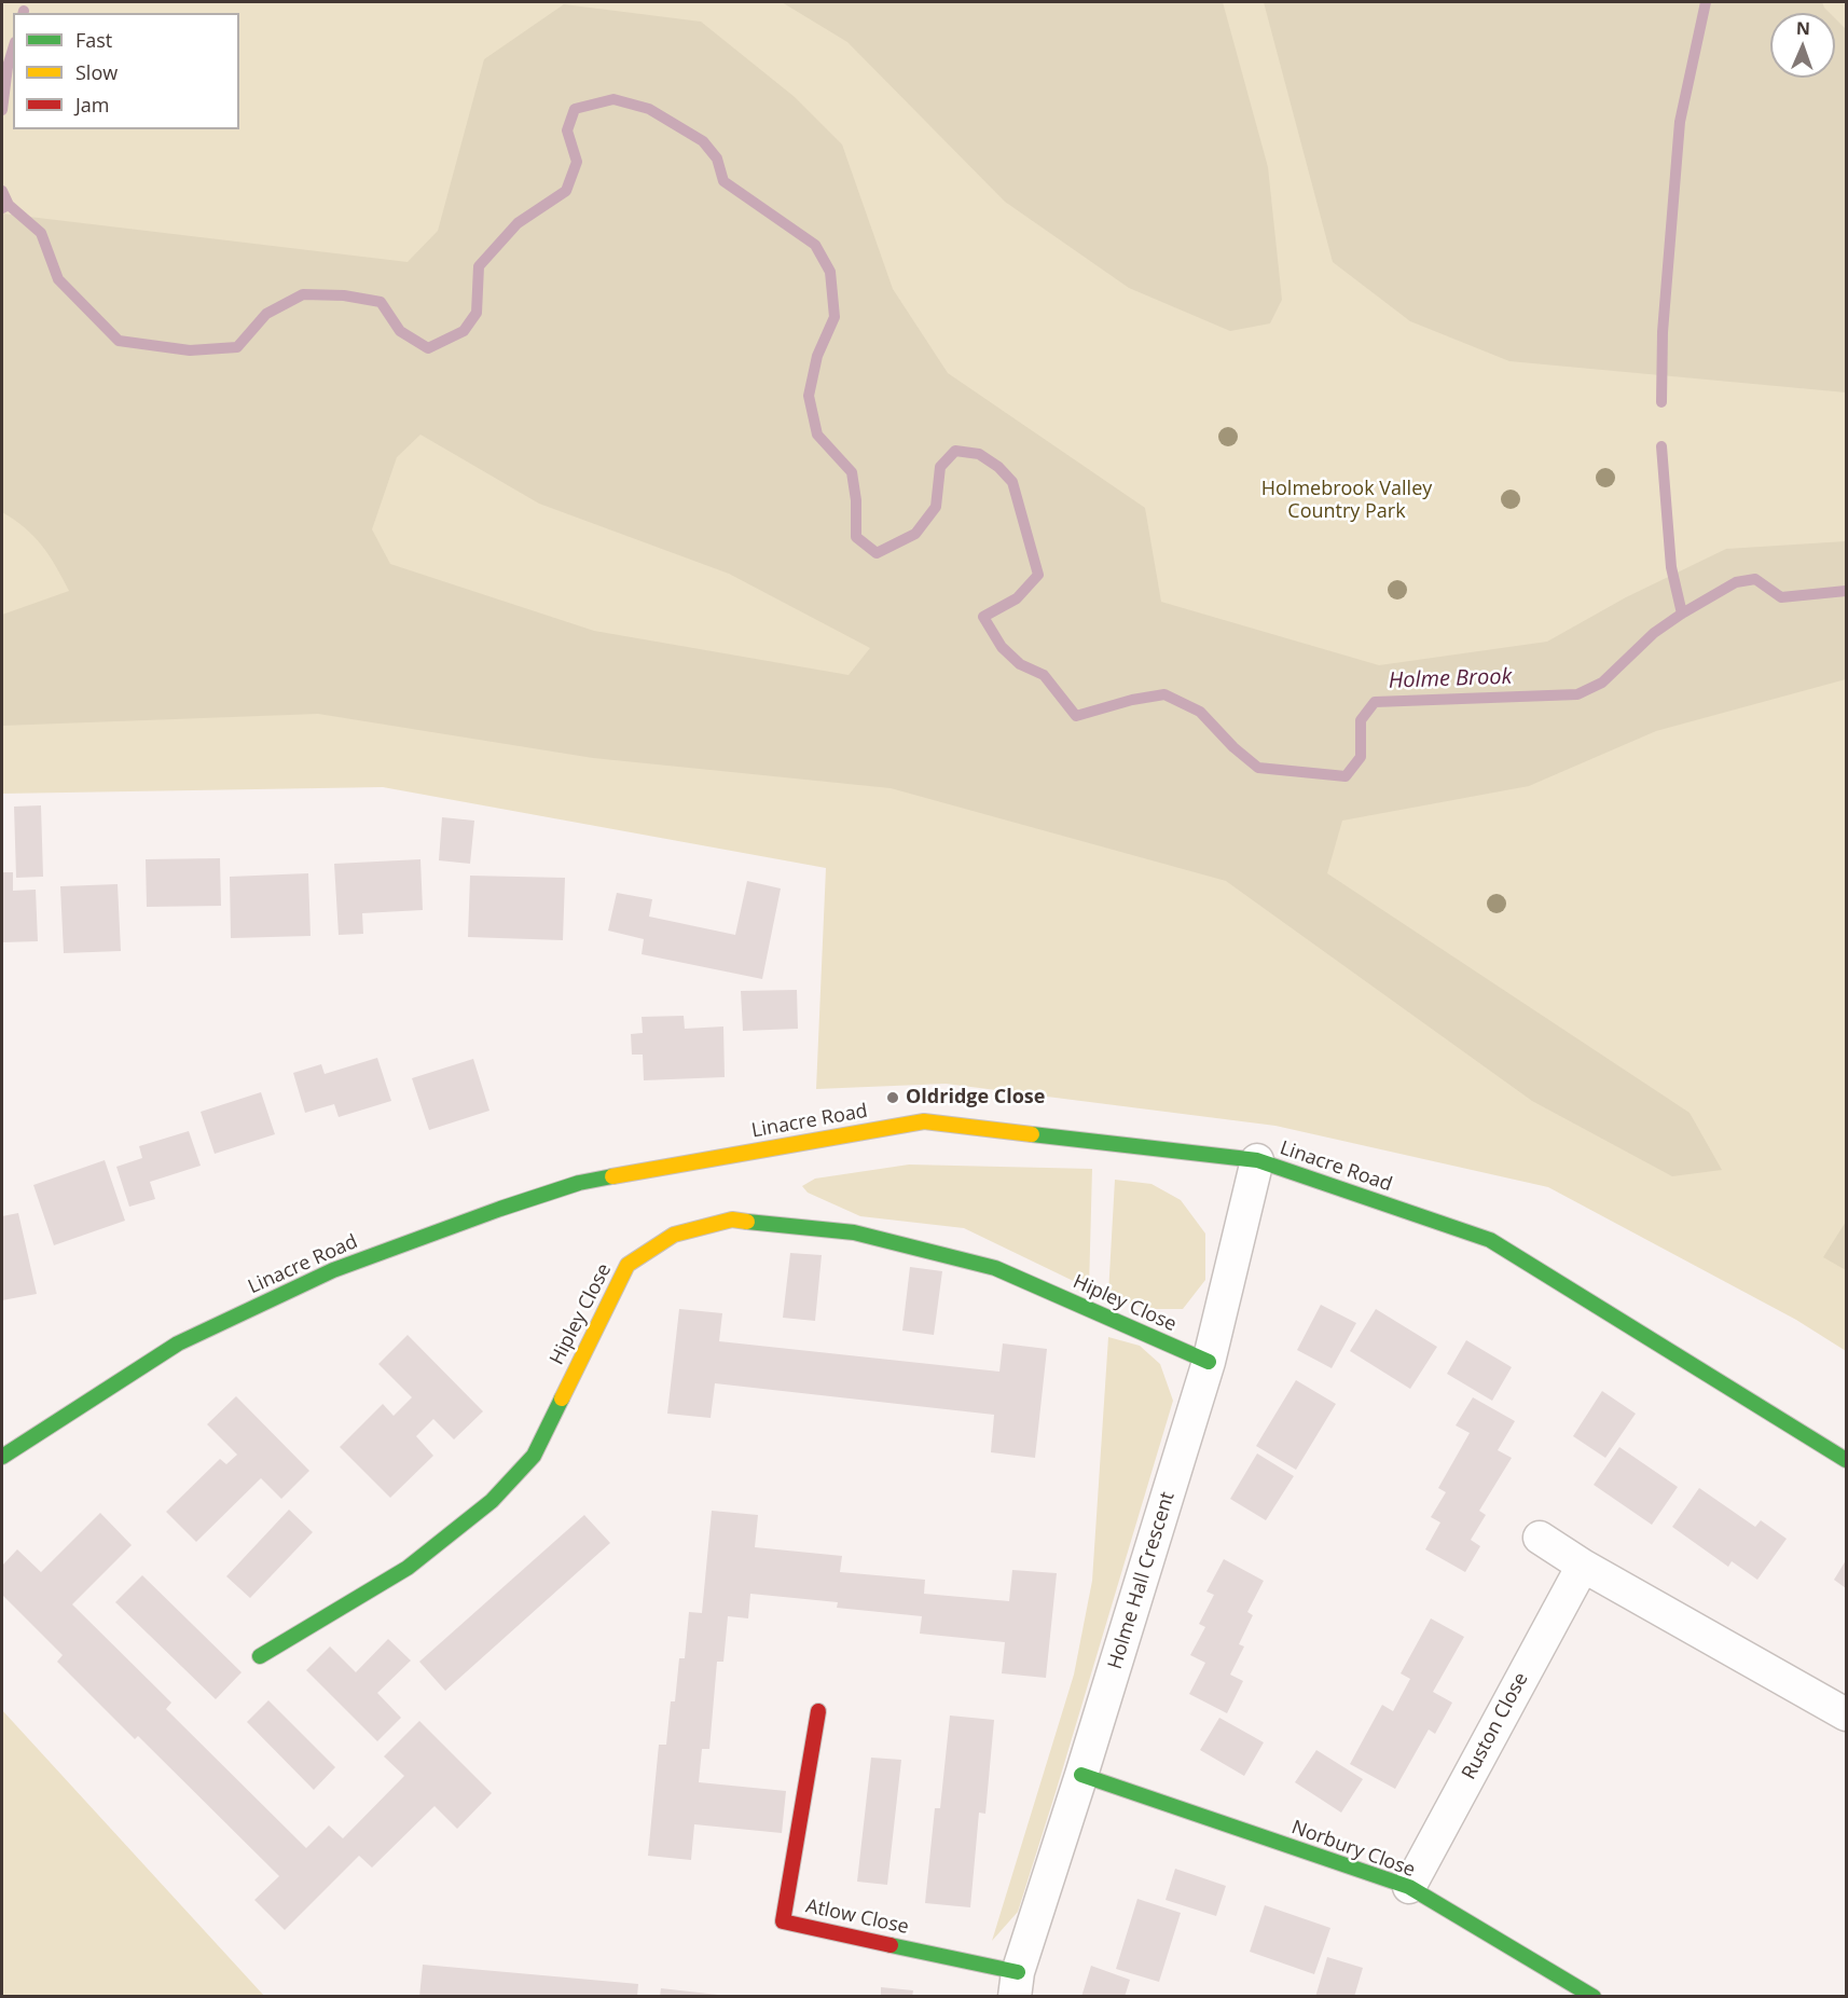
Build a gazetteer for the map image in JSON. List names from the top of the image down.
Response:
{
  "streets": {
    "street": [
      "Linacre Road",
      "Hipley Close",
      "Holme Hall Crescent",
      "Ruston Close",
      "Norbury Close",
      "Atlow Close"
    ]
  },
  "crossings": [
    ["Linacre Road", "Holme Hall Crescent"],
    ["Hipley Close", "Holme Hall Crescent"],
    ["Holme Hall Crescent", "Norbury Close"],
    ["Holme Hall Crescent", "Atlow Close"],
    ["Ruston Close", "Norbury Close"]
  ],
  "water": ["Holme Brook"],
  "parks": ["Holmebrook Valley Country Park"],
  "places": ["Oldridge Close"],
  "legend": ["Fast", "Slow", "Jam"],
  "north": "top"
}
